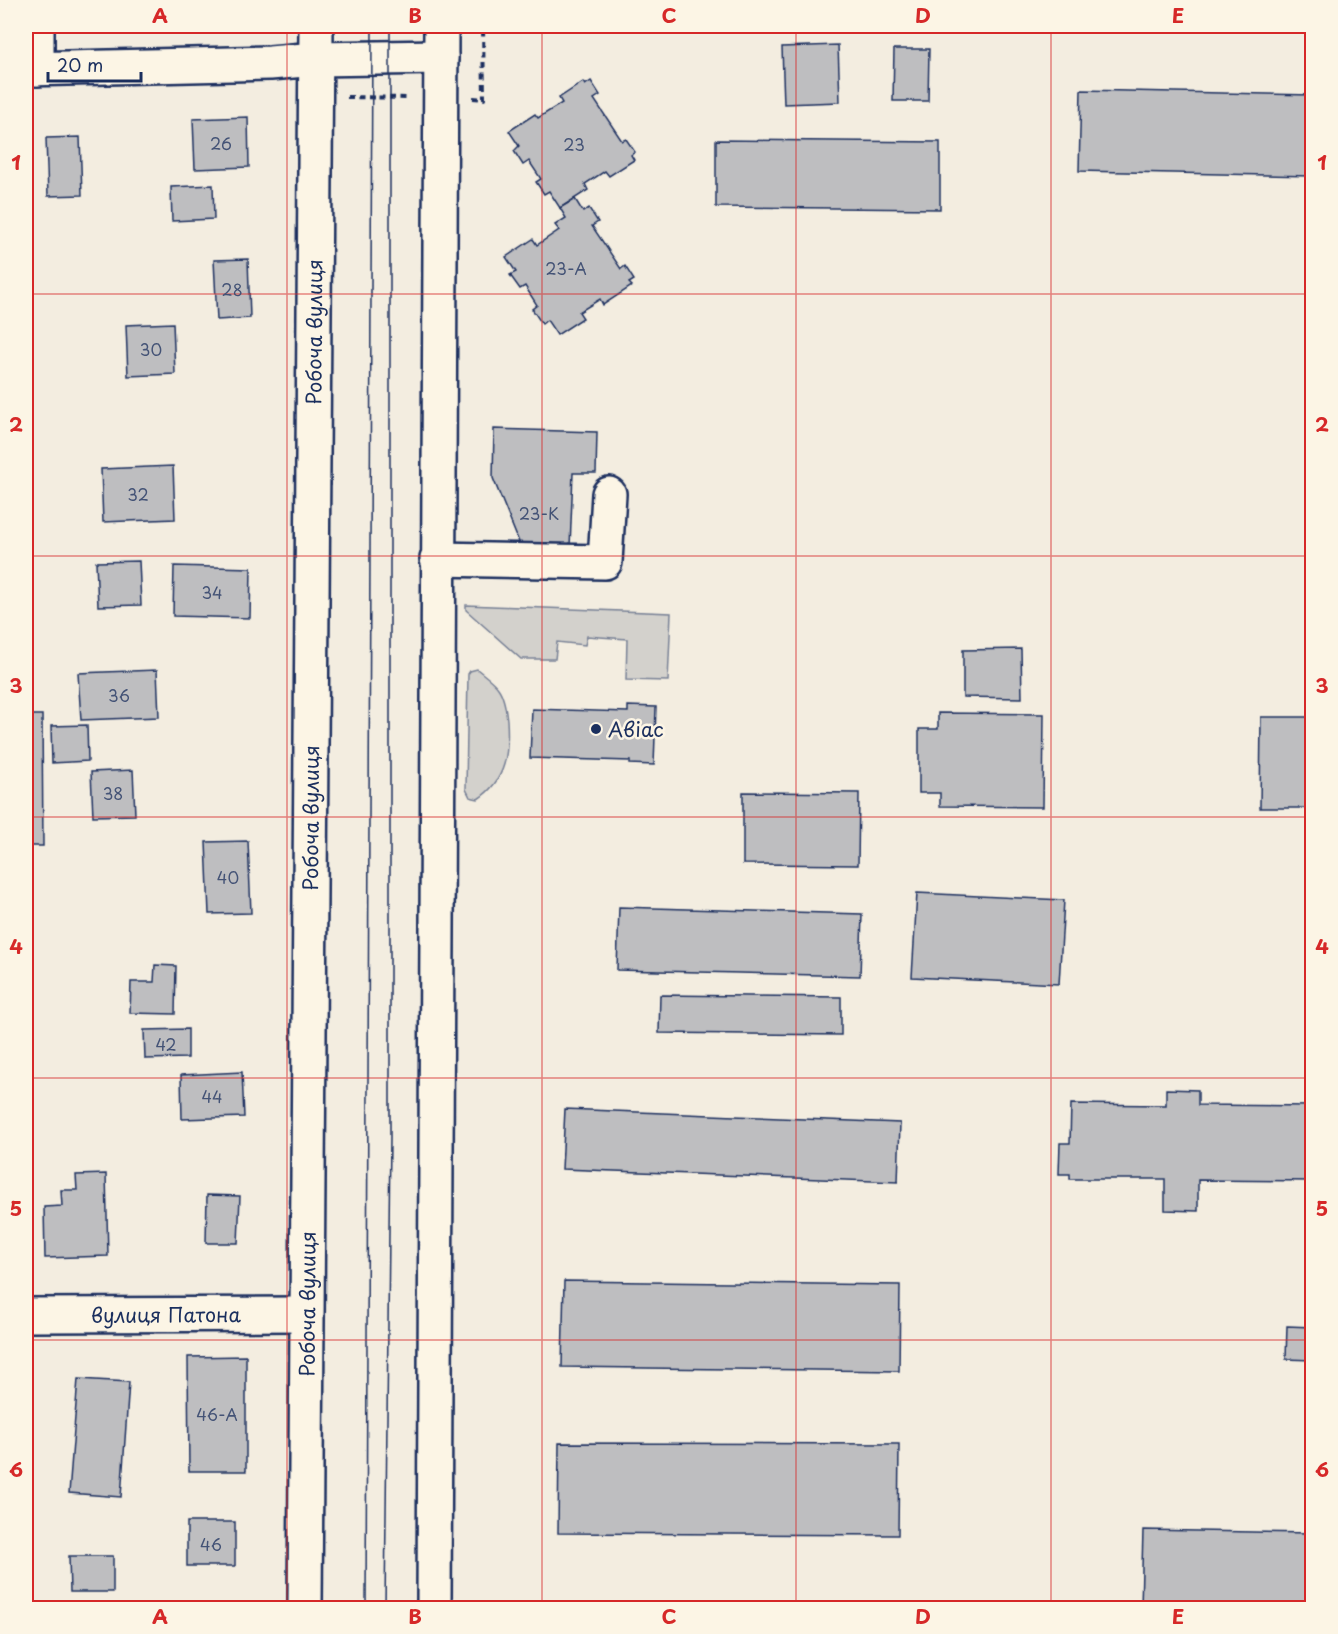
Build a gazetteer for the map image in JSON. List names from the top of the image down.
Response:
{
  "streets": {
    "main road": ["Робоча вулиця", "вулиця Патона"]
  },
  "crossings": [
    ["Робоча вулиця", "вулиця Патона"]
  ],
  "places": ["Авіас"],
  "house_numbers": [
    "26",
    "23",
    "23-А",
    "28",
    "30",
    "32",
    "23-К",
    "34",
    "36",
    "38",
    "40",
    "42",
    "44",
    "46-А",
    "46"
  ],
  "scale_bar": "20 m",
  "grid": {
    "columns": [
      "A",
      "B",
      "C",
      "D",
      "E"
    ],
    "rows": [
      "1",
      "2",
      "3",
      "4",
      "5",
      "6"
    ]
  }
}
